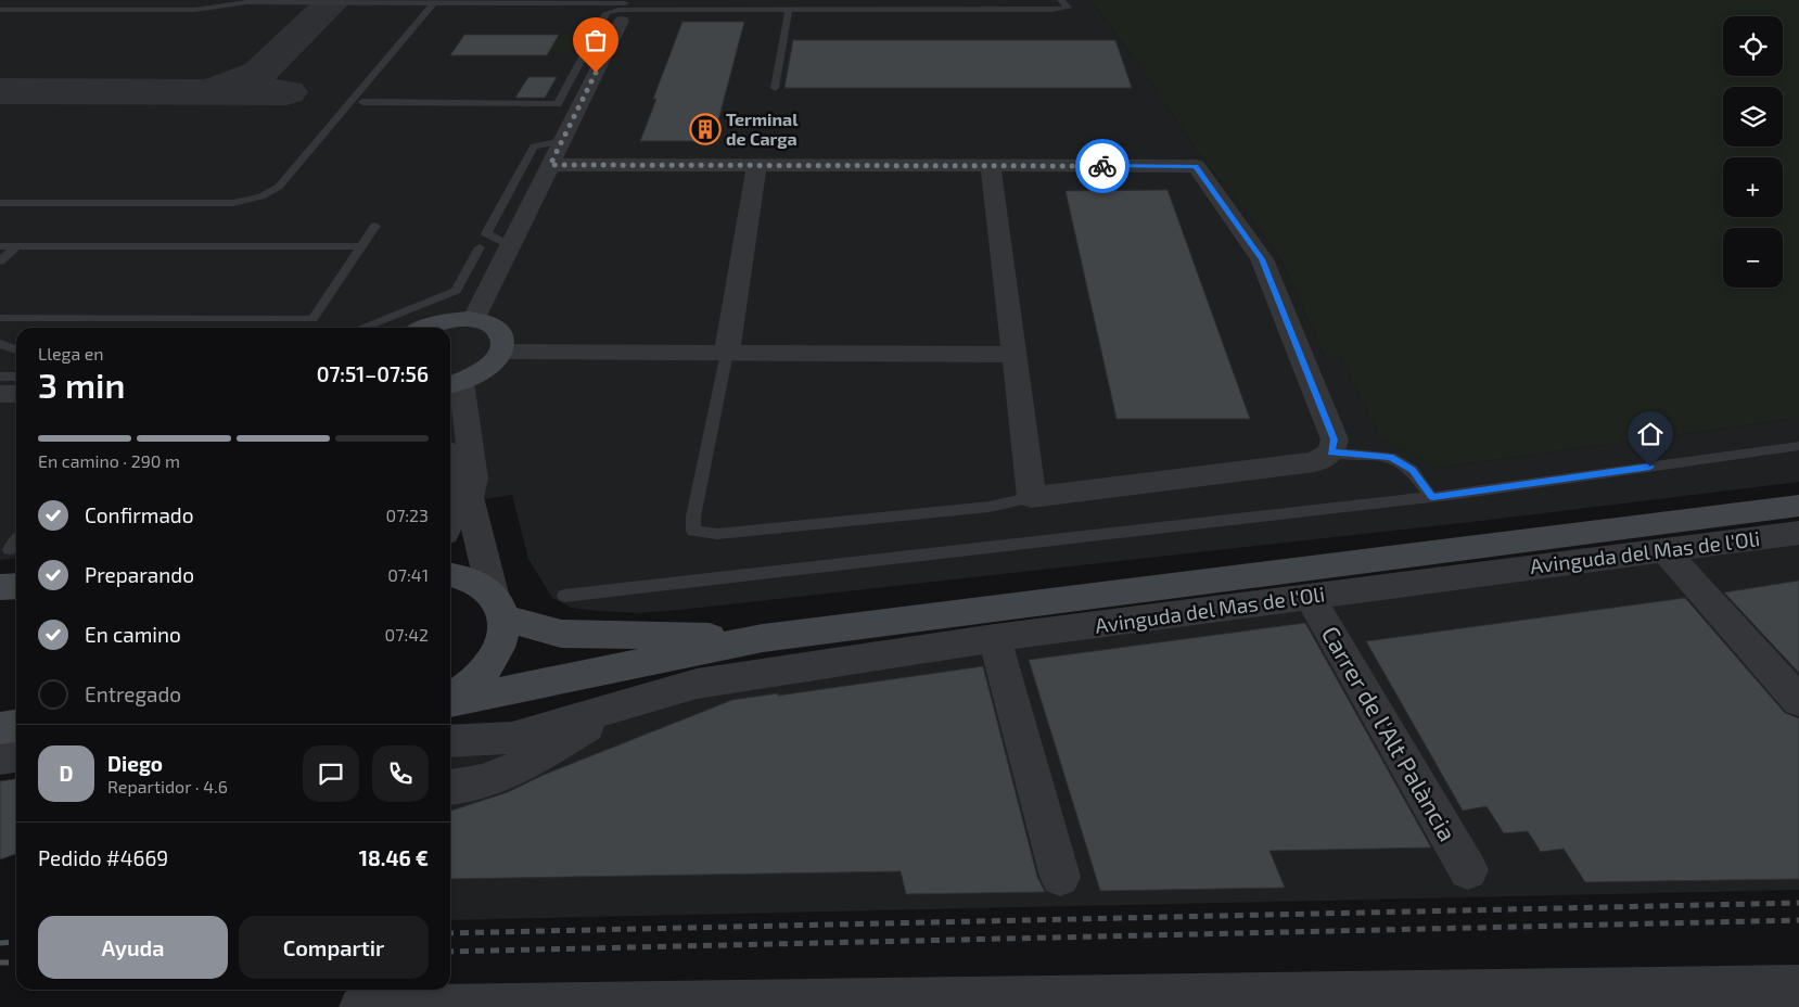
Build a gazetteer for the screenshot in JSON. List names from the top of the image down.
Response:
{
  "streets": {
    "street": ["Avinguda del Mas de l'Oli", "Carrer de l'Alt Palància"]
  },
  "crossings": [
    ["Avinguda del Mas de l'Oli", "Carrer de l'Alt Palància"]
  ],
  "places": {
    "building": ["Terminal de Carga"]
  },
  "page": {
    "map_buttons": ["+", "−"],
    "heading": ["3 min", "Llega en", "07:51–07:56"],
    "panel": [
      "Diego",
      "Repartidor · 4.6",
      "Pedido #4669",
      "18.46 €"
    ],
    "bar": "En camino · 290 m",
    "list": [
      ["Confirmado", "07:23"],
      ["Preparando", "07:41"],
      ["En camino", "07:42"],
      "Entregado"
    ],
    "round": "D",
    "buttons": ["Ayuda", "Compartir"]
  }
}
